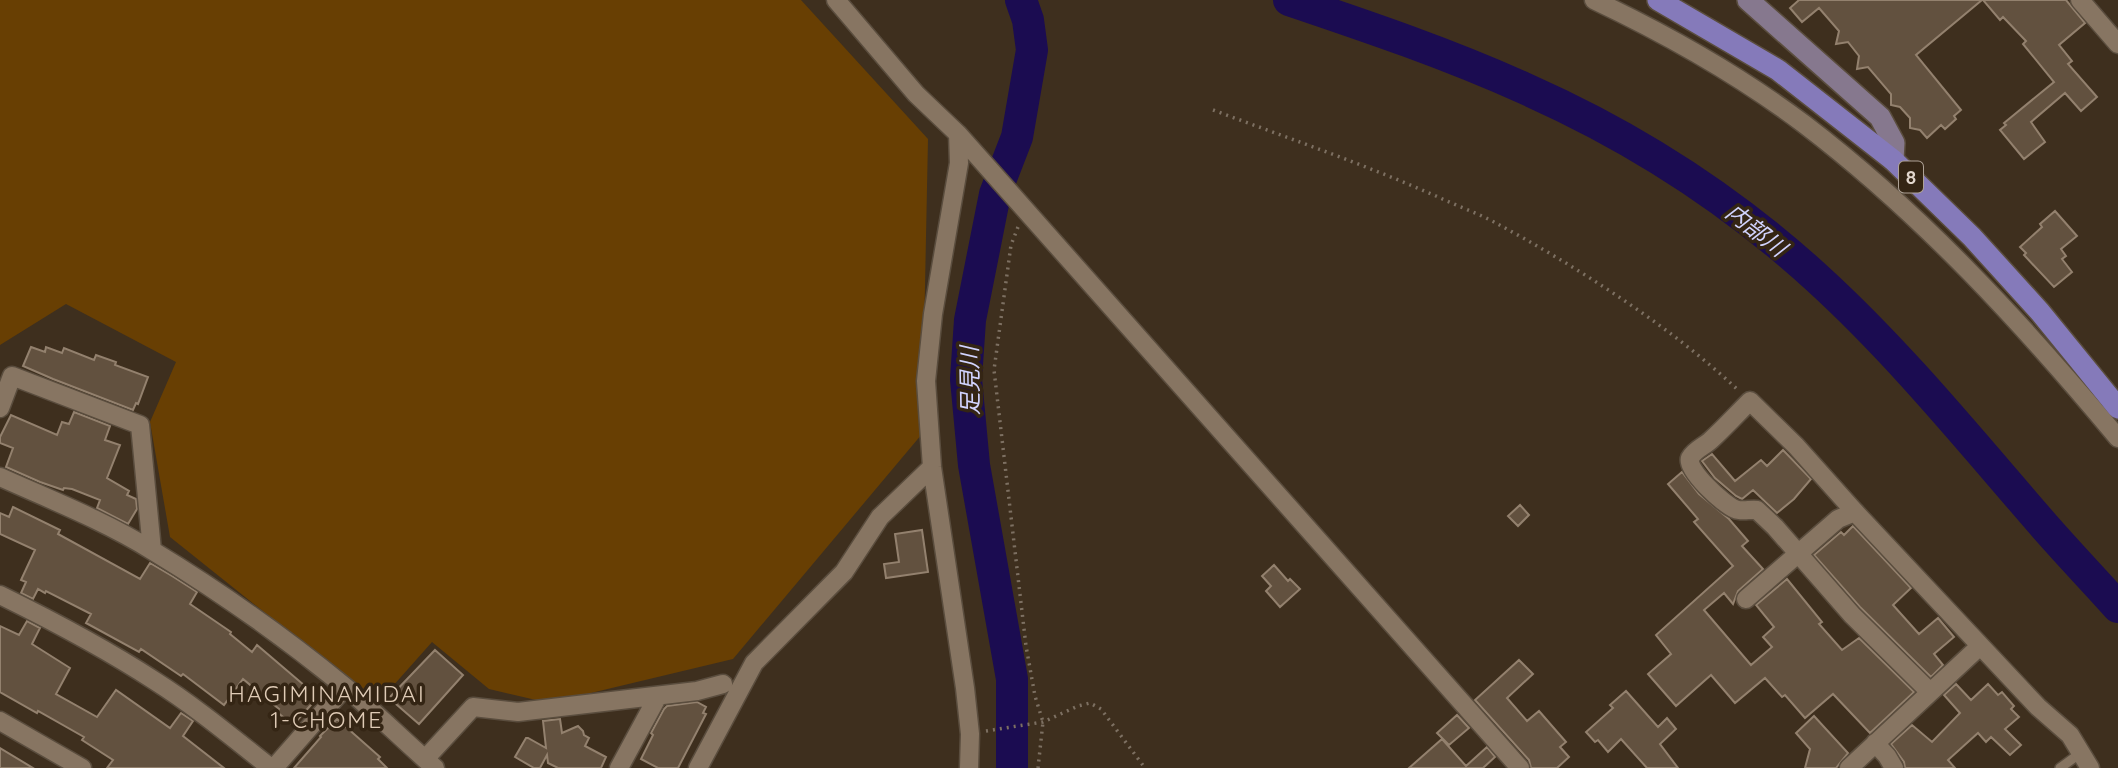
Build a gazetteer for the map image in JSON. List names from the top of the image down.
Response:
{
  "streets": {
    "main road": ["8"]
  },
  "districts": ["HAGIMINAMIDAI 1-CHOME"],
  "water": ["内部川", "足見川"]
}
